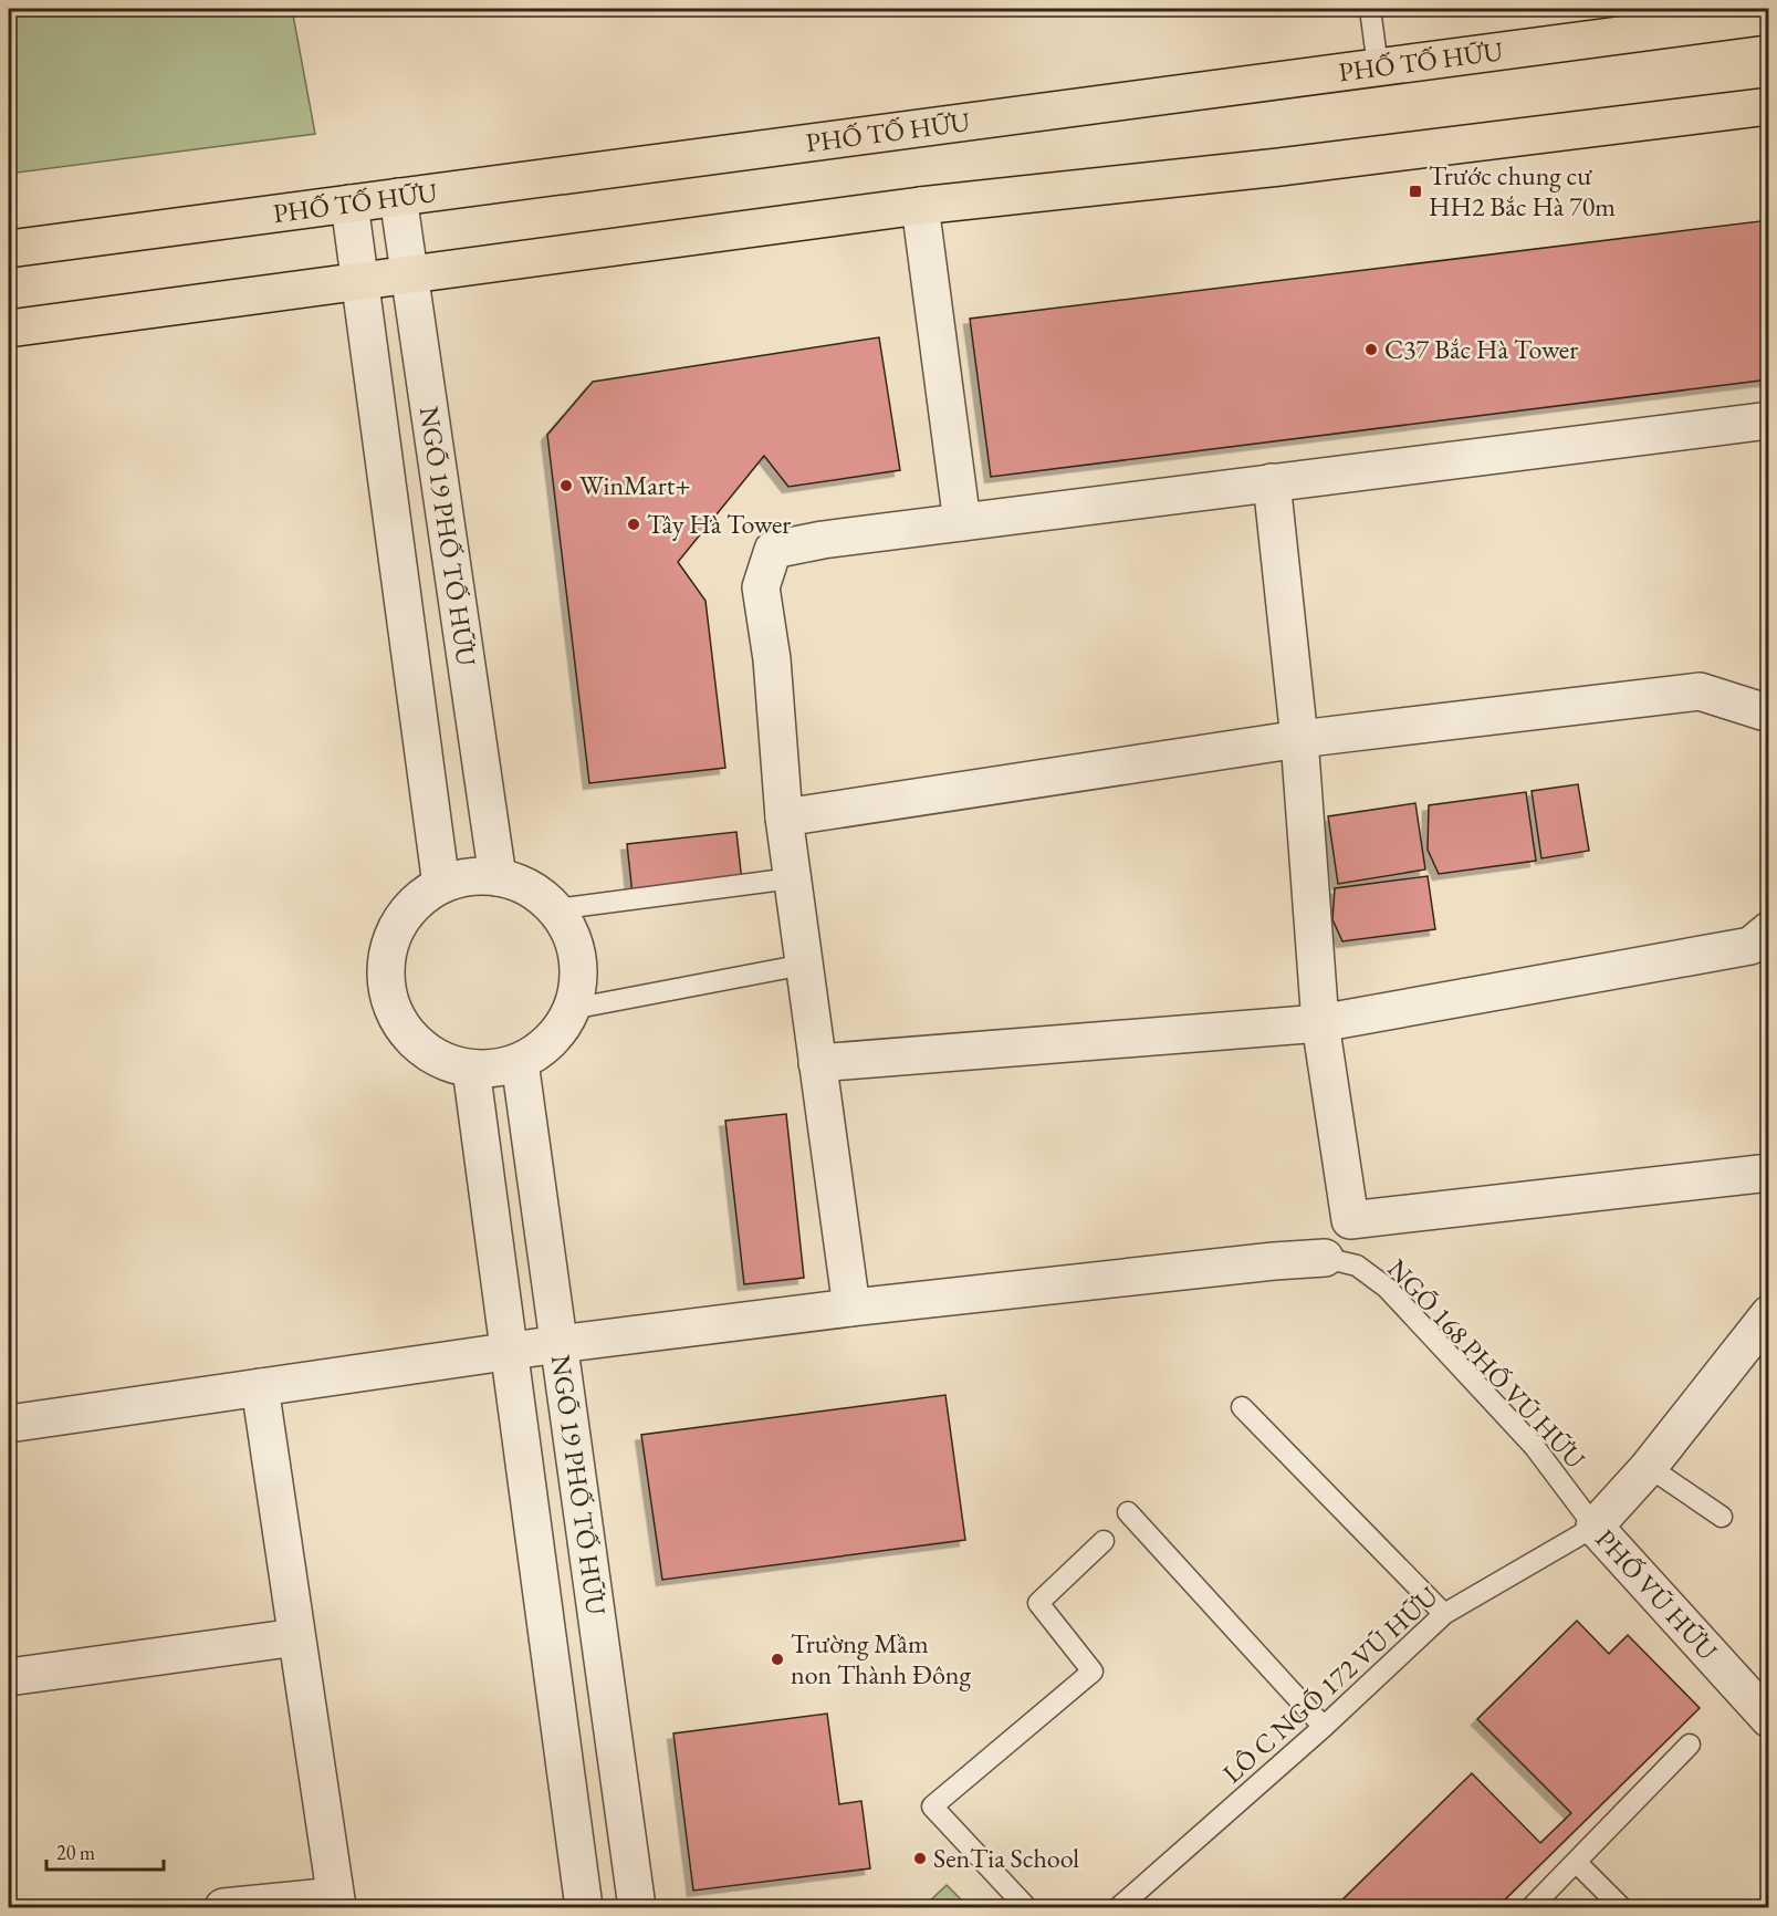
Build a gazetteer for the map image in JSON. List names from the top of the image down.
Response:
{
  "streets": {
    "main road": ["PHỐ TỐ HỮU"],
    "street": ["NGÕ 19 PHỐ TỐ HỮU", "PHỐ VŨ HỮU"],
    "lane": ["NGÕ 168 PHỐ VŨ HỮU", "LÔ C NGÕ 172 VŨ HỮU"]
  },
  "crossings": [
    ["PHỐ TỐ HỮU", "NGÕ 19 PHỐ TỐ HỮU"],
    ["NGÕ 168 PHỐ VŨ HỮU", "PHỐ VŨ HỮU"],
    ["NGÕ 168 PHỐ VŨ HỮU", "LÔ C NGÕ 172 VŨ HỮU"],
    ["PHỐ VŨ HỮU", "LÔ C NGÕ 172 VŨ HỮU"]
  ],
  "places": {
    "transit": ["Trước chung cư HH2 Bắc Hà 70m"],
    "other": [
      "C37 Bắc Hà Tower",
      "WinMart+",
      "Tây Hà Tower",
      "Trường Mầm non Thành Đông",
      "SenTia School"
    ]
  },
  "scale_bar": "20 m"
}
